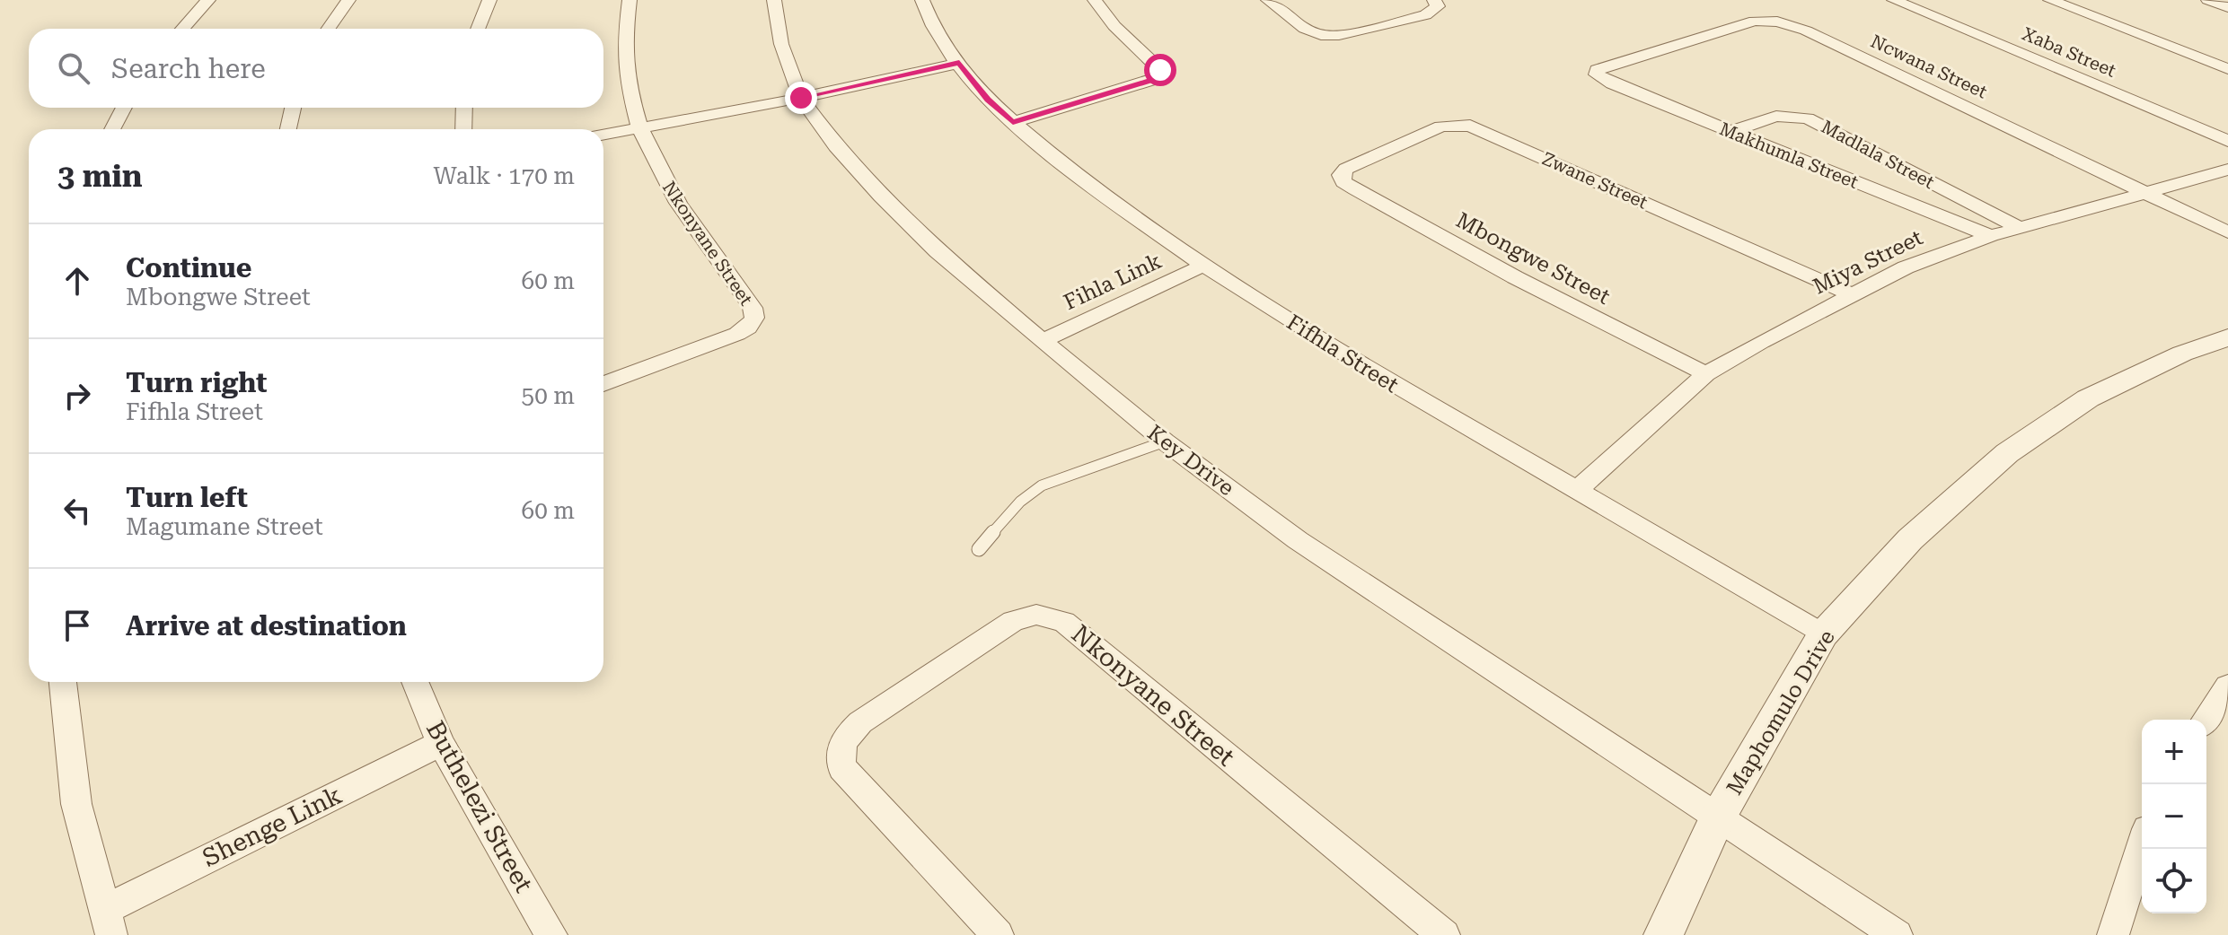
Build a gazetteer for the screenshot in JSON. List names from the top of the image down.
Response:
{
  "streets": {
    "street": [
      "Xaba Street",
      "Ncwana Street",
      "Madlala Street",
      "Makhumla Street",
      "Zwane Street",
      "Nkonyane Street",
      "Mbongwe Street",
      "Miya Street",
      "Fihla Link",
      "Fifhla Street",
      "Key Drive",
      "Maphomulo Drive",
      "Buthelezi Street",
      "Shenge Link"
    ]
  },
  "crossings": [
    ["Ncwana Street", "Makhumla Street"],
    ["Ncwana Street", "Miya Street"],
    ["Madlala Street", "Makhumla Street"],
    ["Madlala Street", "Miya Street"],
    ["Makhumla Street", "Miya Street"],
    ["Zwane Street", "Mbongwe Street"],
    ["Zwane Street", "Miya Street"],
    ["Mbongwe Street", "Miya Street"],
    ["Miya Street", "Fifhla Street"],
    ["Fihla Link", "Fifhla Street"],
    ["Fihla Link", "Key Drive"],
    ["Fifhla Street", "Maphomulo Drive"],
    ["Key Drive", "Maphomulo Drive"],
    ["Buthelezi Street", "Shenge Link"]
  ],
  "page": {
    "search": "Search here",
    "heading": ["3 min", "Walk · 170 m"],
    "list": [
      ["Continue", "Mbongwe Street", "60 m"],
      ["Turn right", "Fifhla Street", "50 m"],
      ["Turn left", "Magumane Street", "60 m"],
      "Arrive at destination"
    ],
    "map_buttons": ["+", "−"]
  }
}
